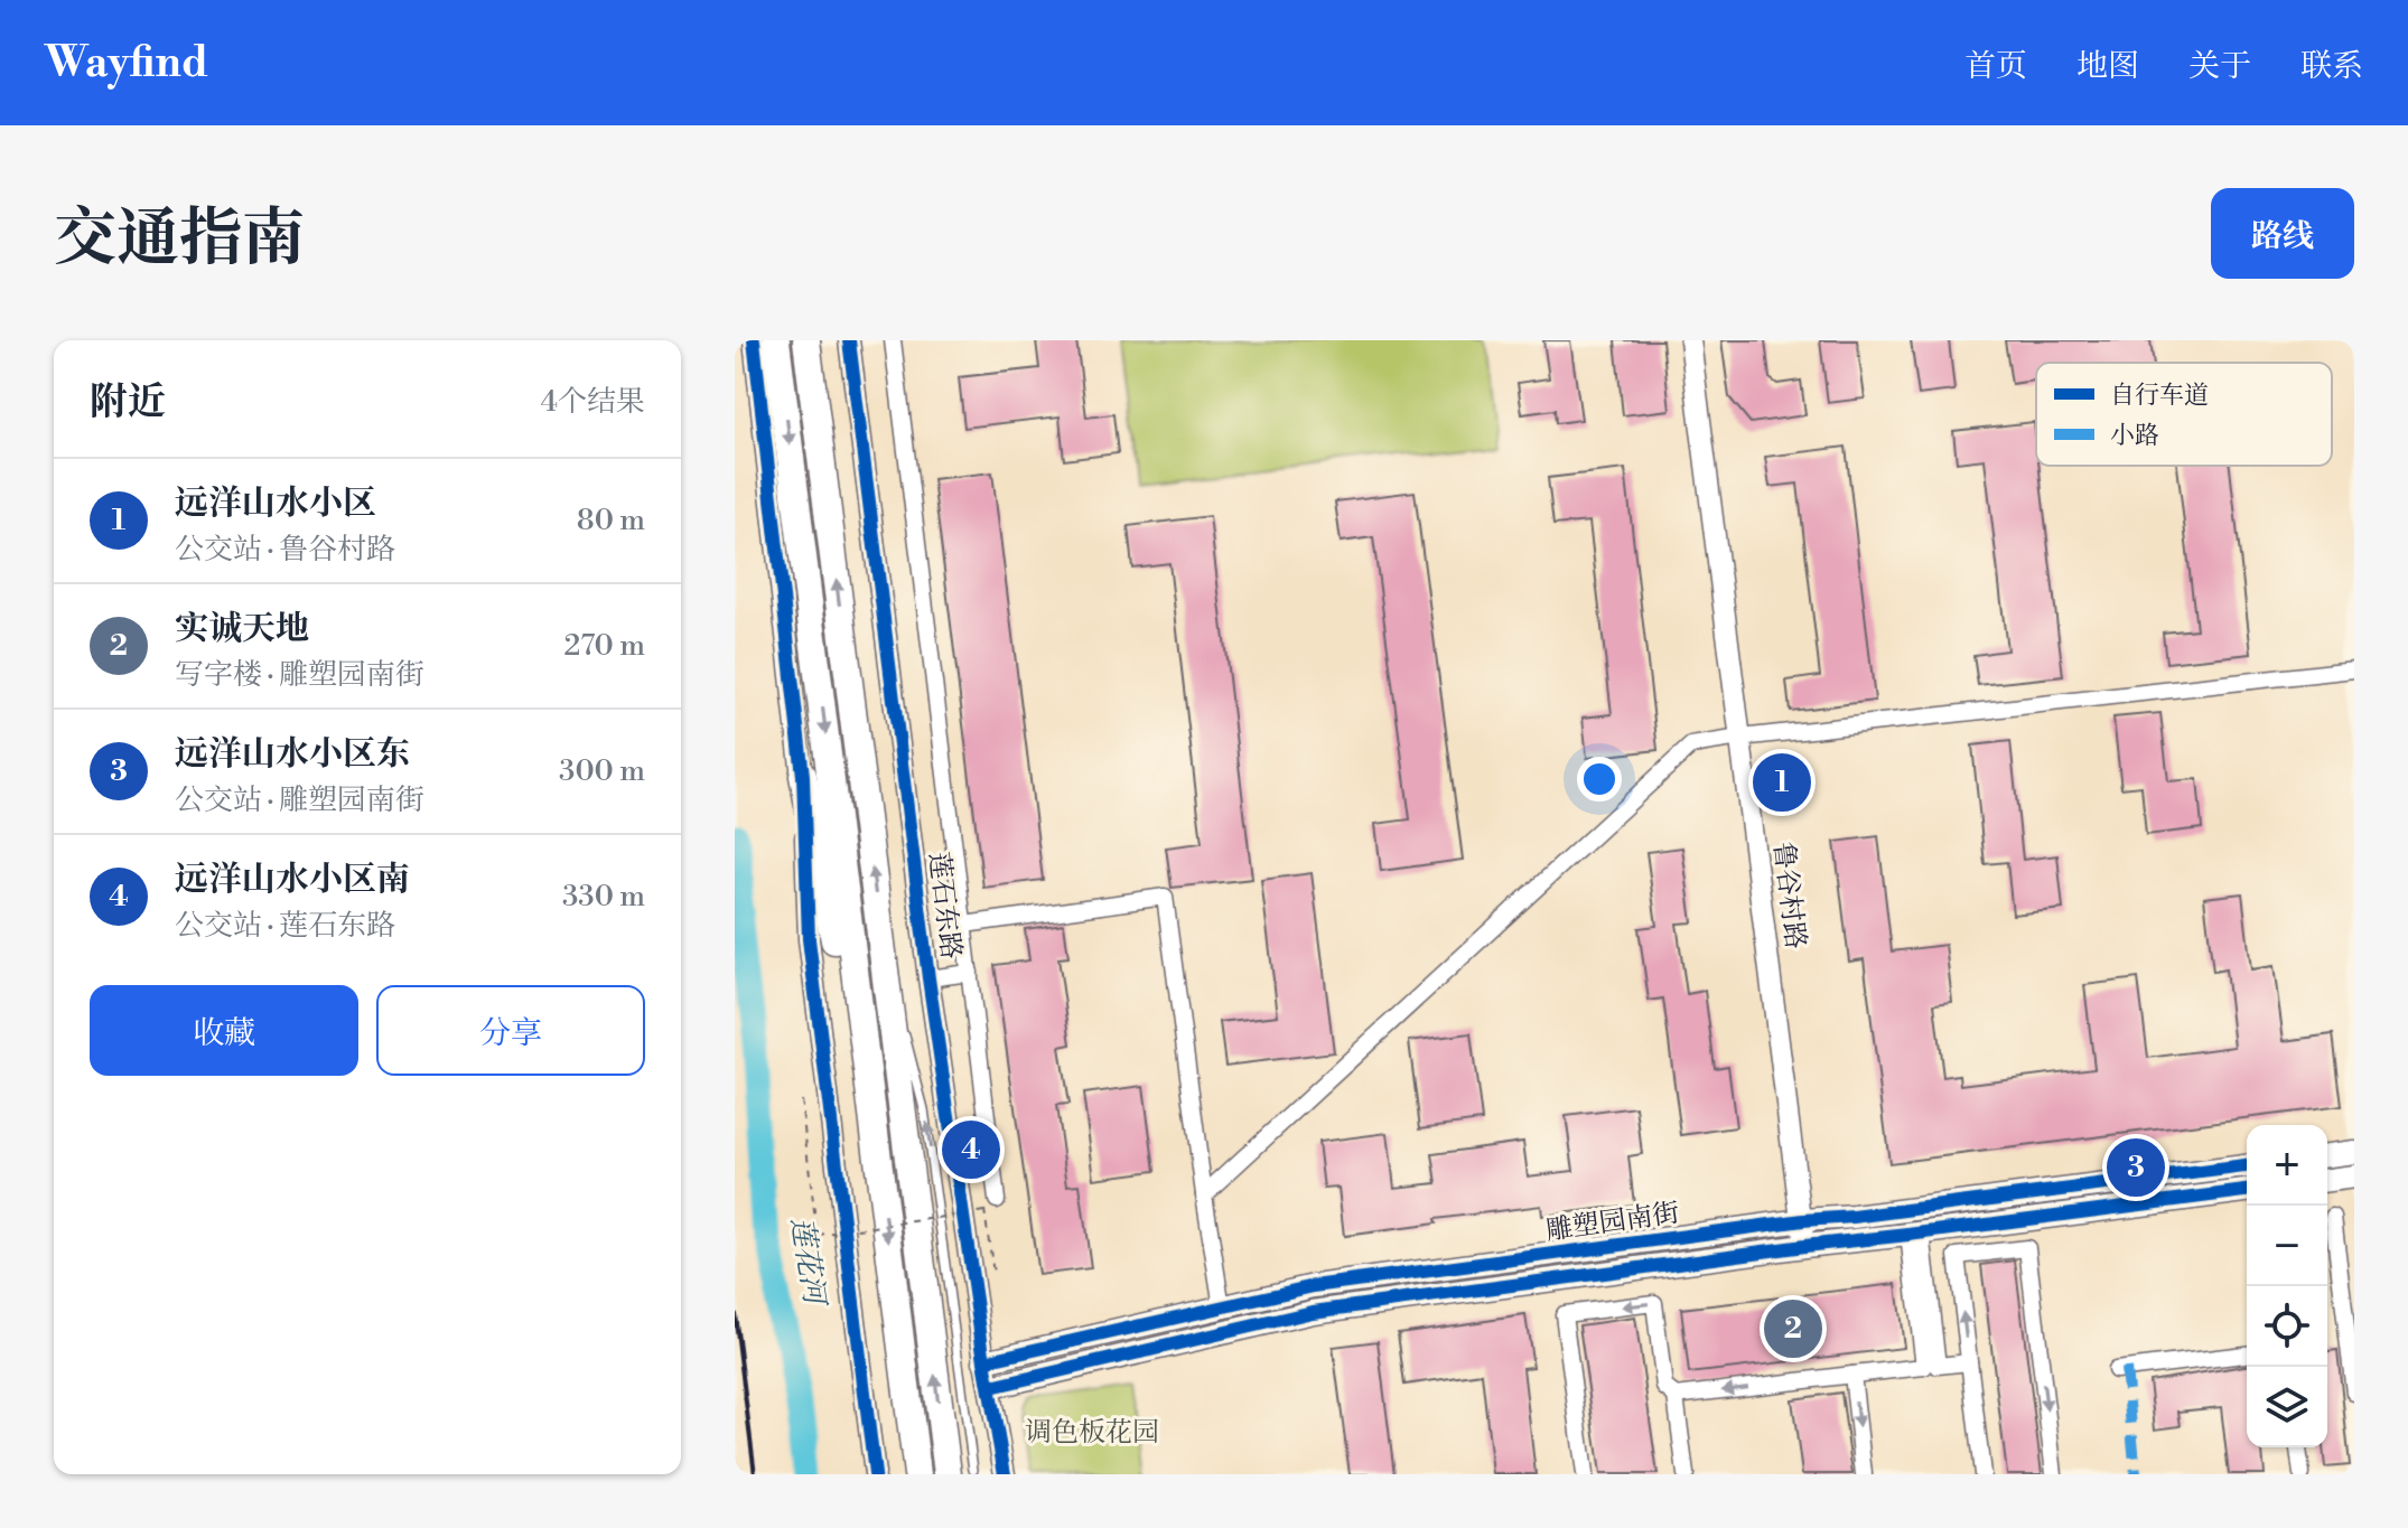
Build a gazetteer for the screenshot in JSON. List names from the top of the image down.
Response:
{
  "streets": {
    "main road": ["雕塑园南街"],
    "street": ["鲁谷村路", "莲石东路"]
  },
  "crossings": [
    ["鲁谷村路", "雕塑园南街"],
    ["莲石东路", "雕塑园南街"]
  ],
  "water": ["莲花河"],
  "parks": ["调色板花园"],
  "legend": ["自行车道", "小路"],
  "page": {
    "header": "Wayfind",
    "nav": [
      "首页",
      "地图",
      "关于",
      "联系"
    ],
    "title": "交通指南",
    "buttons": [
      "路线",
      ["收藏", "分享"]
    ],
    "heading": ["附近", "4个结果"],
    "list": [
      {
        "mark": "1",
        "name": "远洋山水小区",
        "note": "公交站 · 鲁谷村路",
        "value": "80 m"
      },
      {
        "mark": "2",
        "name": "实诚天地",
        "note": "写字楼 · 雕塑园南街",
        "value": "270 m"
      },
      {
        "mark": "3",
        "name": "远洋山水小区东",
        "note": "公交站 · 雕塑园南街",
        "value": "300 m"
      },
      {
        "mark": "4",
        "name": "远洋山水小区南",
        "note": "公交站 · 莲石东路",
        "value": "330 m"
      }
    ],
    "pins": [
      "1",
      "4",
      "3",
      "2"
    ],
    "map_buttons": ["+", "−"]
  }
}
